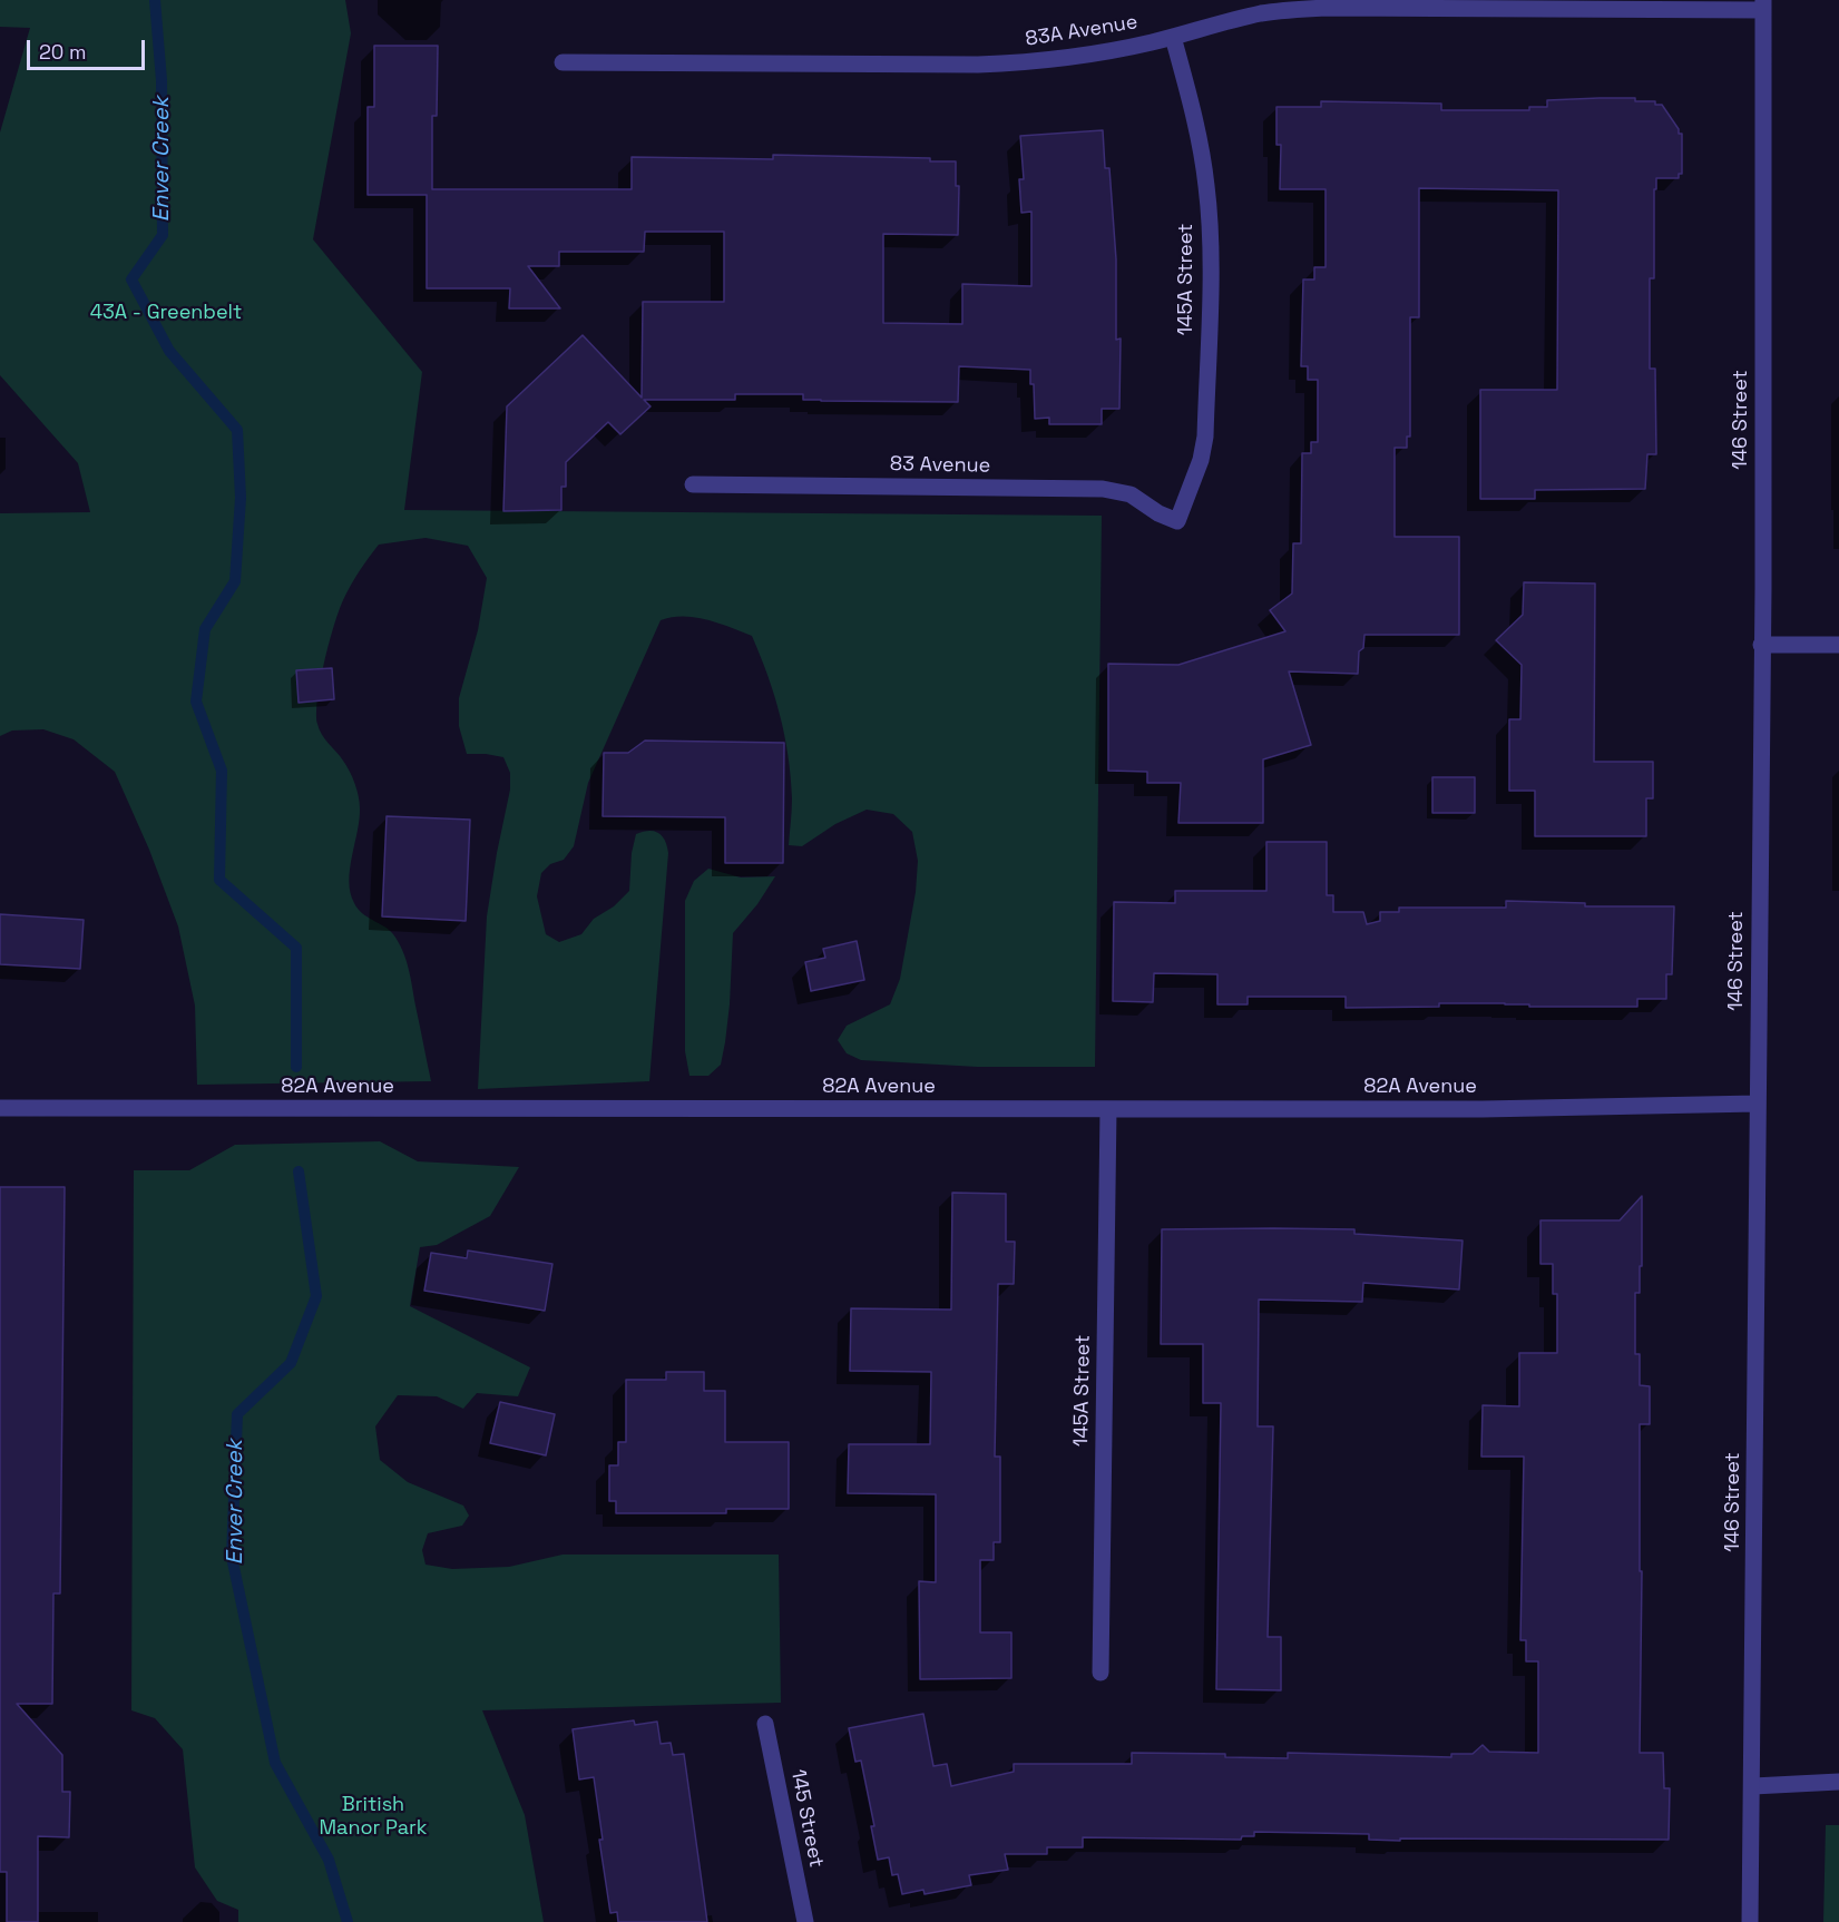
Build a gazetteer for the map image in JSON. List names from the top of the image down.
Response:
{
  "streets": {
    "street": [
      "83A Avenue",
      "145A Street",
      "146 Street",
      "83 Avenue",
      "82A Avenue",
      "145 Street"
    ]
  },
  "crossings": [
    ["83A Avenue", "145A Street"],
    ["83A Avenue", "146 Street"],
    ["145A Street", "83 Avenue"],
    ["145A Street", "82A Avenue"],
    ["146 Street", "82A Avenue"]
  ],
  "water": ["Enver Creek"],
  "parks": ["43A - Greenbelt", "British Manor Park"],
  "scale_bar": "20 m"
}
